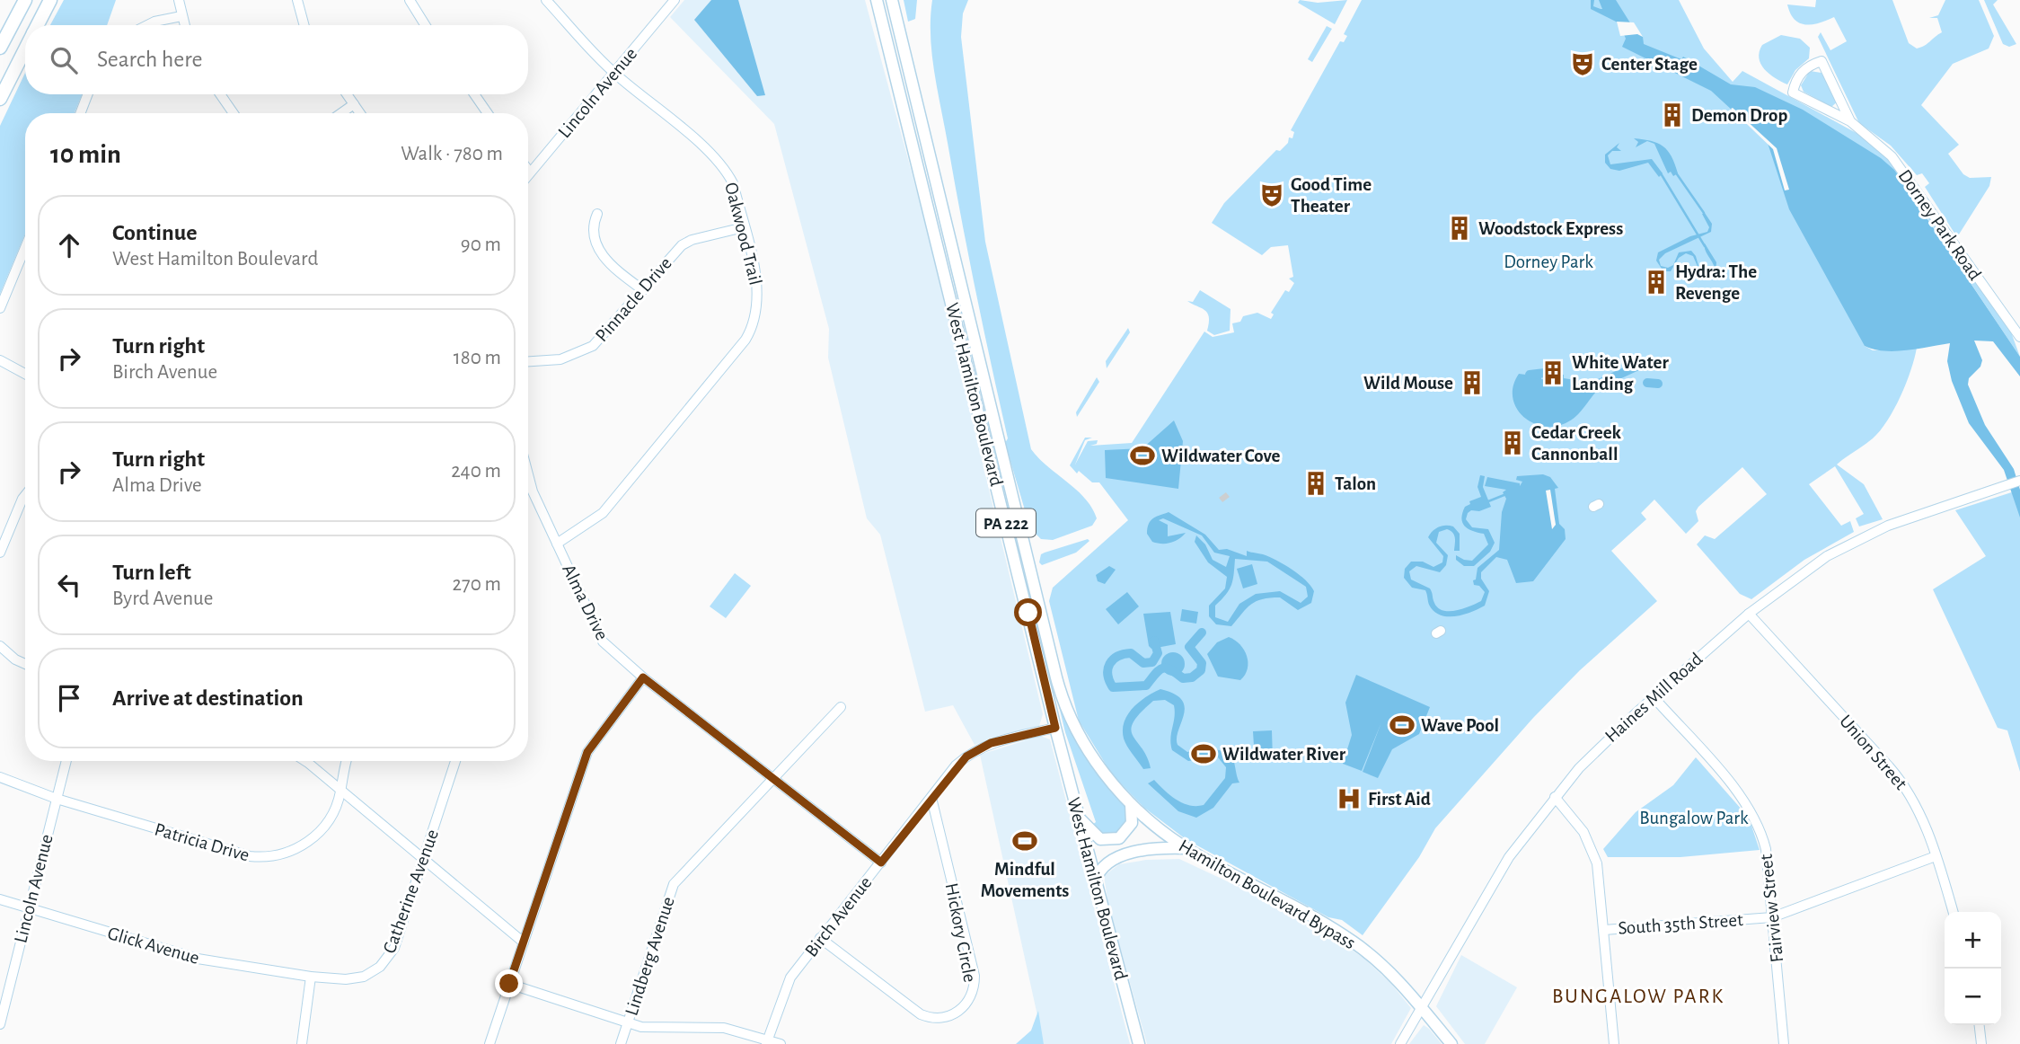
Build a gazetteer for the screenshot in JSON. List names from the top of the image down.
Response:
{
  "streets": {
    "main road": ["West Hamilton Boulevard", "PA 222", "Hamilton Boulevard Bypass"],
    "street": [
      "Lincoln Avenue",
      "Dorney Park Road",
      "Oakwood Trail",
      "Pinnacle Drive",
      "Alma Drive",
      "Haines Mill Road",
      "Union Street",
      "Patricia Drive",
      "Catherine Avenue",
      "Fairview Street",
      "Birch Avenue",
      "South 35th Street",
      "Hickory Circle",
      "Glick Avenue",
      "Lindberg Avenue"
    ]
  },
  "crossings": [
    ["Lincoln Avenue", "Oakwood Trail"],
    ["Lincoln Avenue", "Patricia Drive"],
    ["Lincoln Avenue", "Glick Avenue"],
    ["Oakwood Trail", "Pinnacle Drive"],
    ["Oakwood Trail", "Alma Drive"],
    ["West Hamilton Boulevard", "Hamilton Boulevard Bypass"],
    ["West Hamilton Boulevard", "Birch Avenue"],
    ["Alma Drive", "Birch Avenue"],
    ["Alma Drive", "Lindberg Avenue"],
    ["Haines Mill Road", "Union Street"],
    ["Haines Mill Road", "Hamilton Boulevard Bypass"],
    ["Haines Mill Road", "Fairview Street"],
    ["Union Street", "South 35th Street"],
    ["Catherine Avenue", "Glick Avenue"],
    ["Fairview Street", "South 35th Street"],
    ["Birch Avenue", "Hickory Circle"]
  ],
  "districts": ["BUNGALOW PARK"],
  "parks": ["Dorney Park", "Bungalow Park"],
  "places": {
    "theatre": ["Center Stage", "Good Time Theater"],
    "building": [
      "Demon Drop",
      "Woodstock Express",
      "Hydra: The Revenge",
      "White Water Landing",
      "Wild Mouse",
      "Cedar Creek Cannonball",
      "Talon"
    ],
    "sports": [
      "Wildwater Cove",
      "Wave Pool",
      "Wildwater River",
      "Mindful Movements"
    ],
    "hospital": ["First Aid"]
  },
  "page": {
    "search": "Search here",
    "heading": ["10 min", "Walk · 780 m"],
    "list": [
      ["Continue", "West Hamilton Boulevard", "90 m"],
      ["Turn right", "Birch Avenue", "180 m"],
      ["Turn right", "Alma Drive", "240 m"],
      ["Turn left", "Byrd Avenue", "270 m"],
      "Arrive at destination"
    ],
    "map_buttons": ["+", "−"]
  }
}
